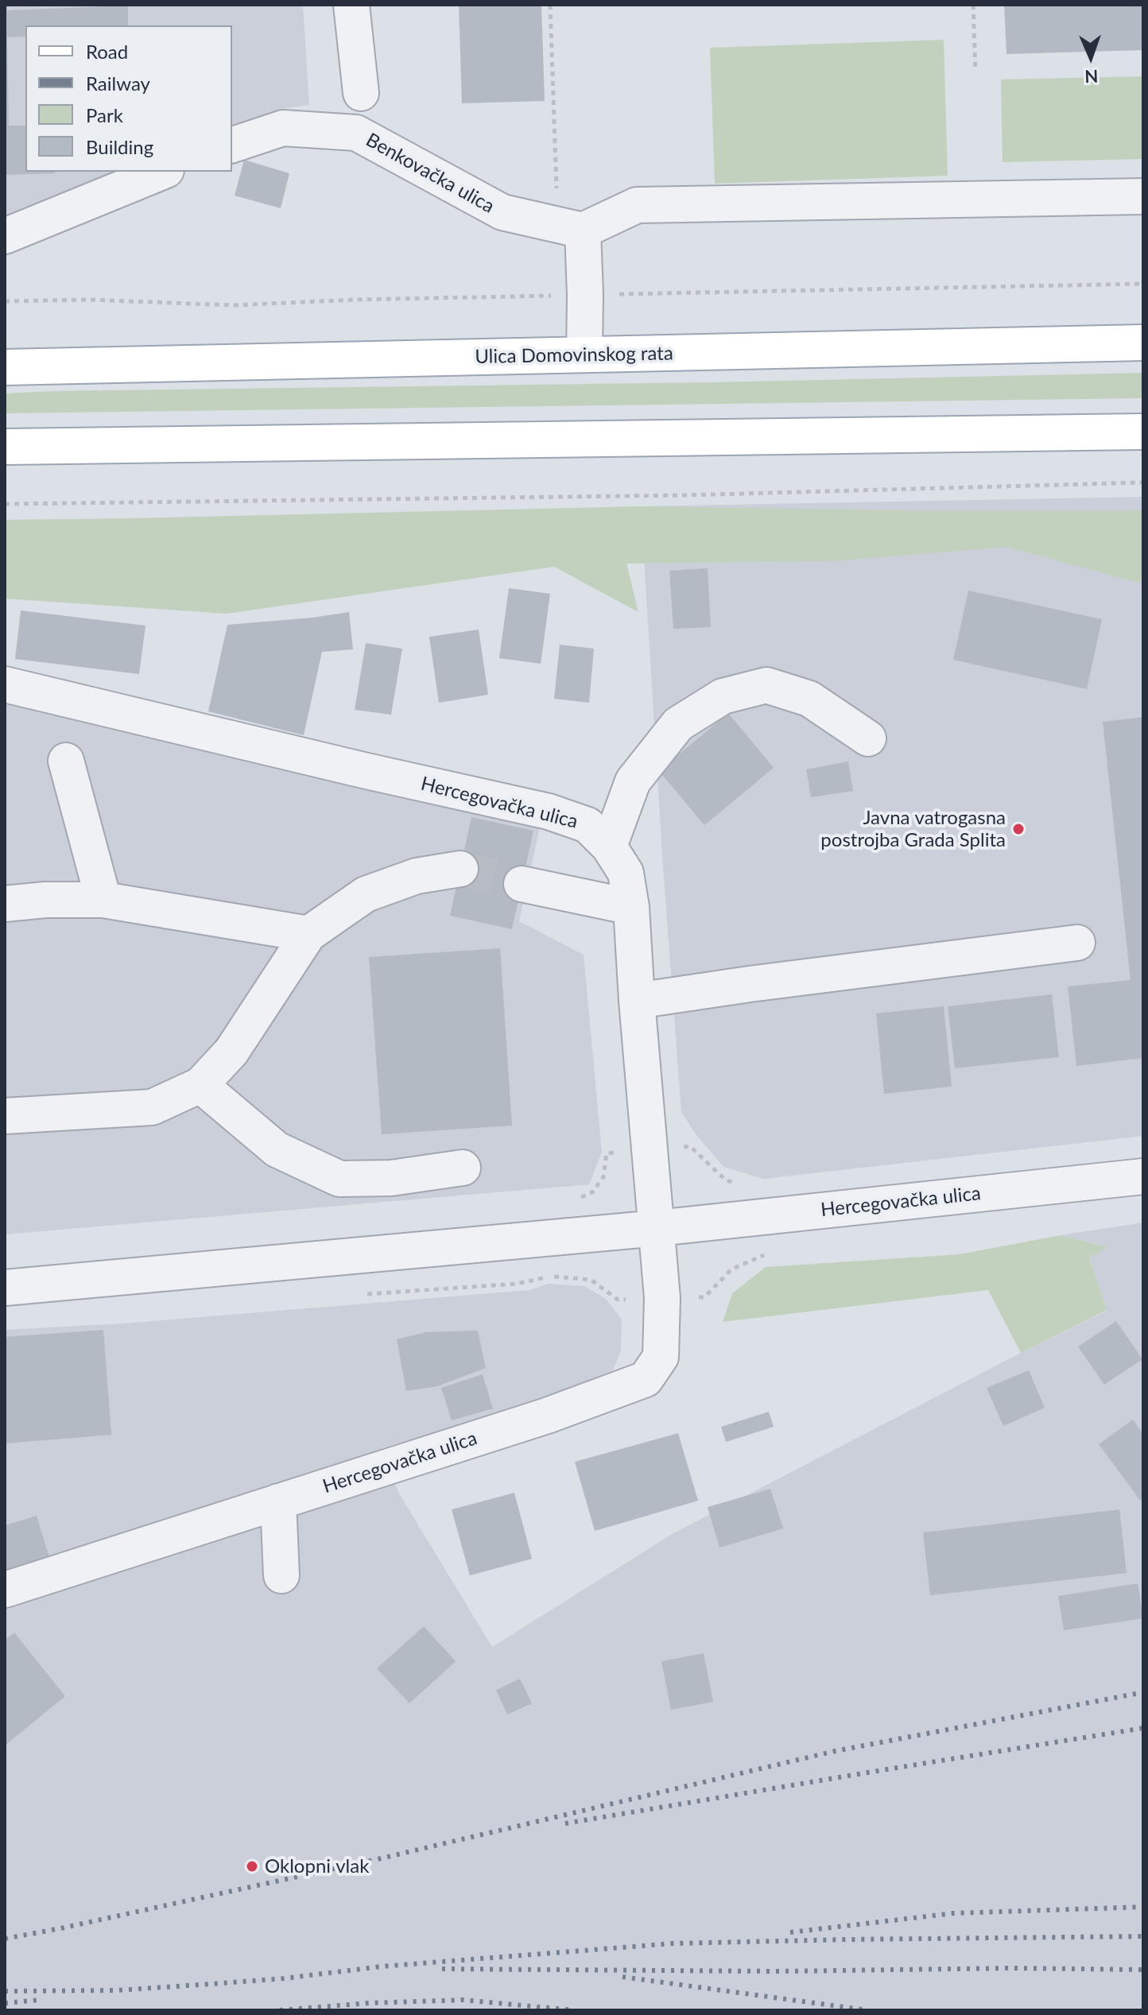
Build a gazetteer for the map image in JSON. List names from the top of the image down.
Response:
{
  "streets": {
    "main road": ["Ulica Domovinskog rata"],
    "street": ["Benkovačka ulica", "Hercegovačka ulica"]
  },
  "places": ["Javna vatrogasna postrojba Grada Splita", "Oklopni vlak"],
  "legend": [
    "Road",
    "Railway",
    "Park",
    "Building"
  ],
  "north": "bottom"
}
